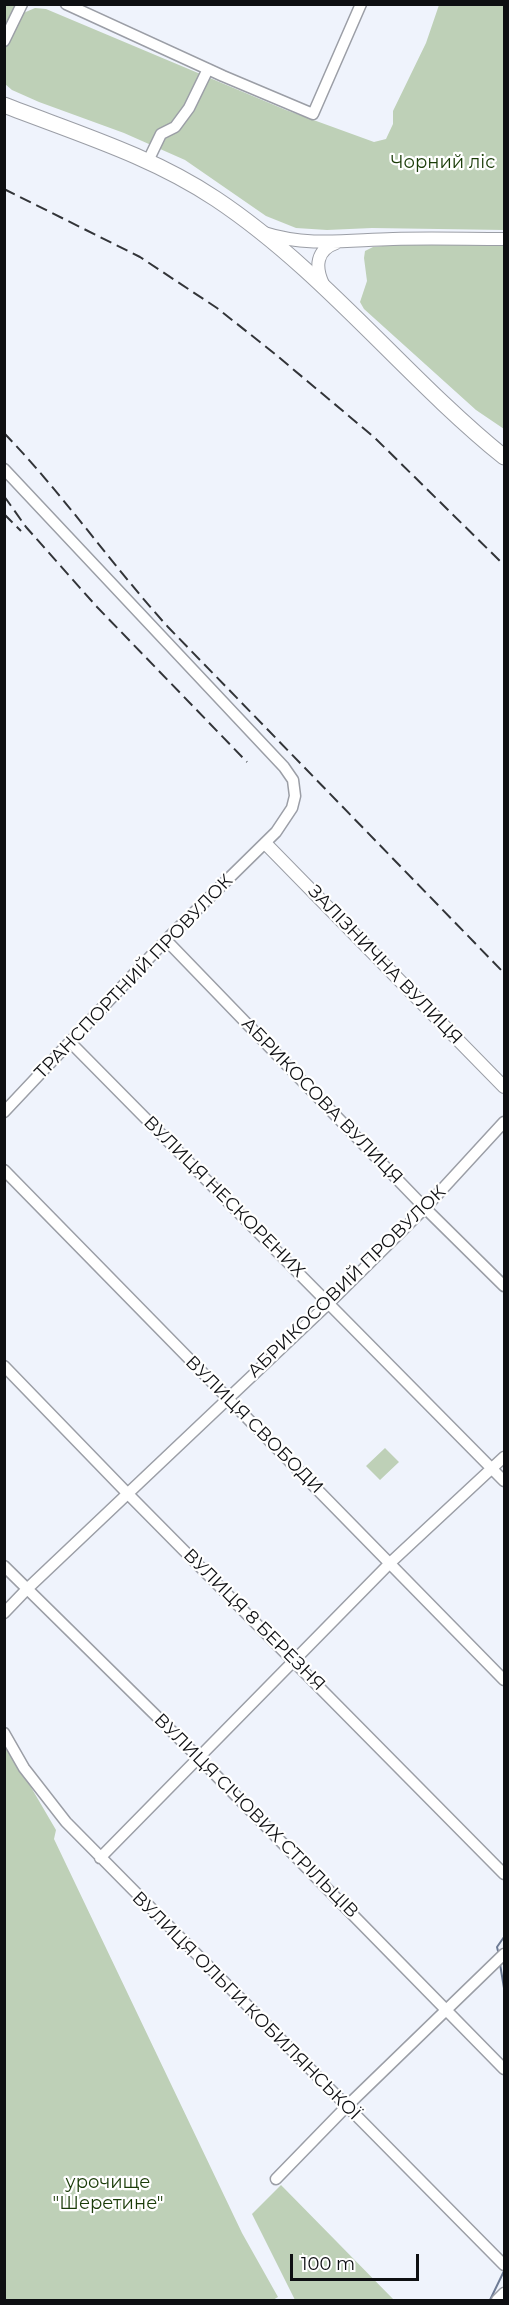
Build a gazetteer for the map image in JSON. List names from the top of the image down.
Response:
{
  "streets": {
    "street": [
      "ЗАЛІЗНИЧНА ВУЛИЦЯ",
      "ТРАНСПОРТНИЙ ПРОВУЛОК",
      "АБРИКОСОВА ВУЛИЦЯ",
      "ВУЛИЦЯ НЕСКОРЕНИХ",
      "АБРИКОСОВИЙ ПРОВУЛОК",
      "ВУЛИЦЯ СВОБОДИ",
      "ВУЛИЦЯ 8 БЕРЕЗНЯ",
      "ВУЛИЦЯ СІЧОВИХ СТРІЛЬЦІВ",
      "ВУЛИЦЯ ОЛЬГИ КОБИЛЯНСЬКОЇ"
    ]
  },
  "crossings": [
    ["ЗАЛІЗНИЧНА ВУЛИЦЯ", "ТРАНСПОРТНИЙ ПРОВУЛОК"],
    ["ТРАНСПОРТНИЙ ПРОВУЛОК", "АБРИКОСОВА ВУЛИЦЯ"],
    ["ТРАНСПОРТНИЙ ПРОВУЛОК", "ВУЛИЦЯ НЕСКОРЕНИХ"],
    ["АБРИКОСОВА ВУЛИЦЯ", "АБРИКОСОВИЙ ПРОВУЛОК"],
    ["ВУЛИЦЯ НЕСКОРЕНИХ", "АБРИКОСОВИЙ ПРОВУЛОК"],
    ["АБРИКОСОВИЙ ПРОВУЛОК", "ВУЛИЦЯ СВОБОДИ"],
    ["АБРИКОСОВИЙ ПРОВУЛОК", "ВУЛИЦЯ 8 БЕРЕЗНЯ"],
    ["АБРИКОСОВИЙ ПРОВУЛОК", "ВУЛИЦЯ СІЧОВИХ СТРІЛЬЦІВ"]
  ],
  "parks": ["Чорний ліс", "урочище \"Шеретине\""],
  "scale_bar": "100 m"
}
